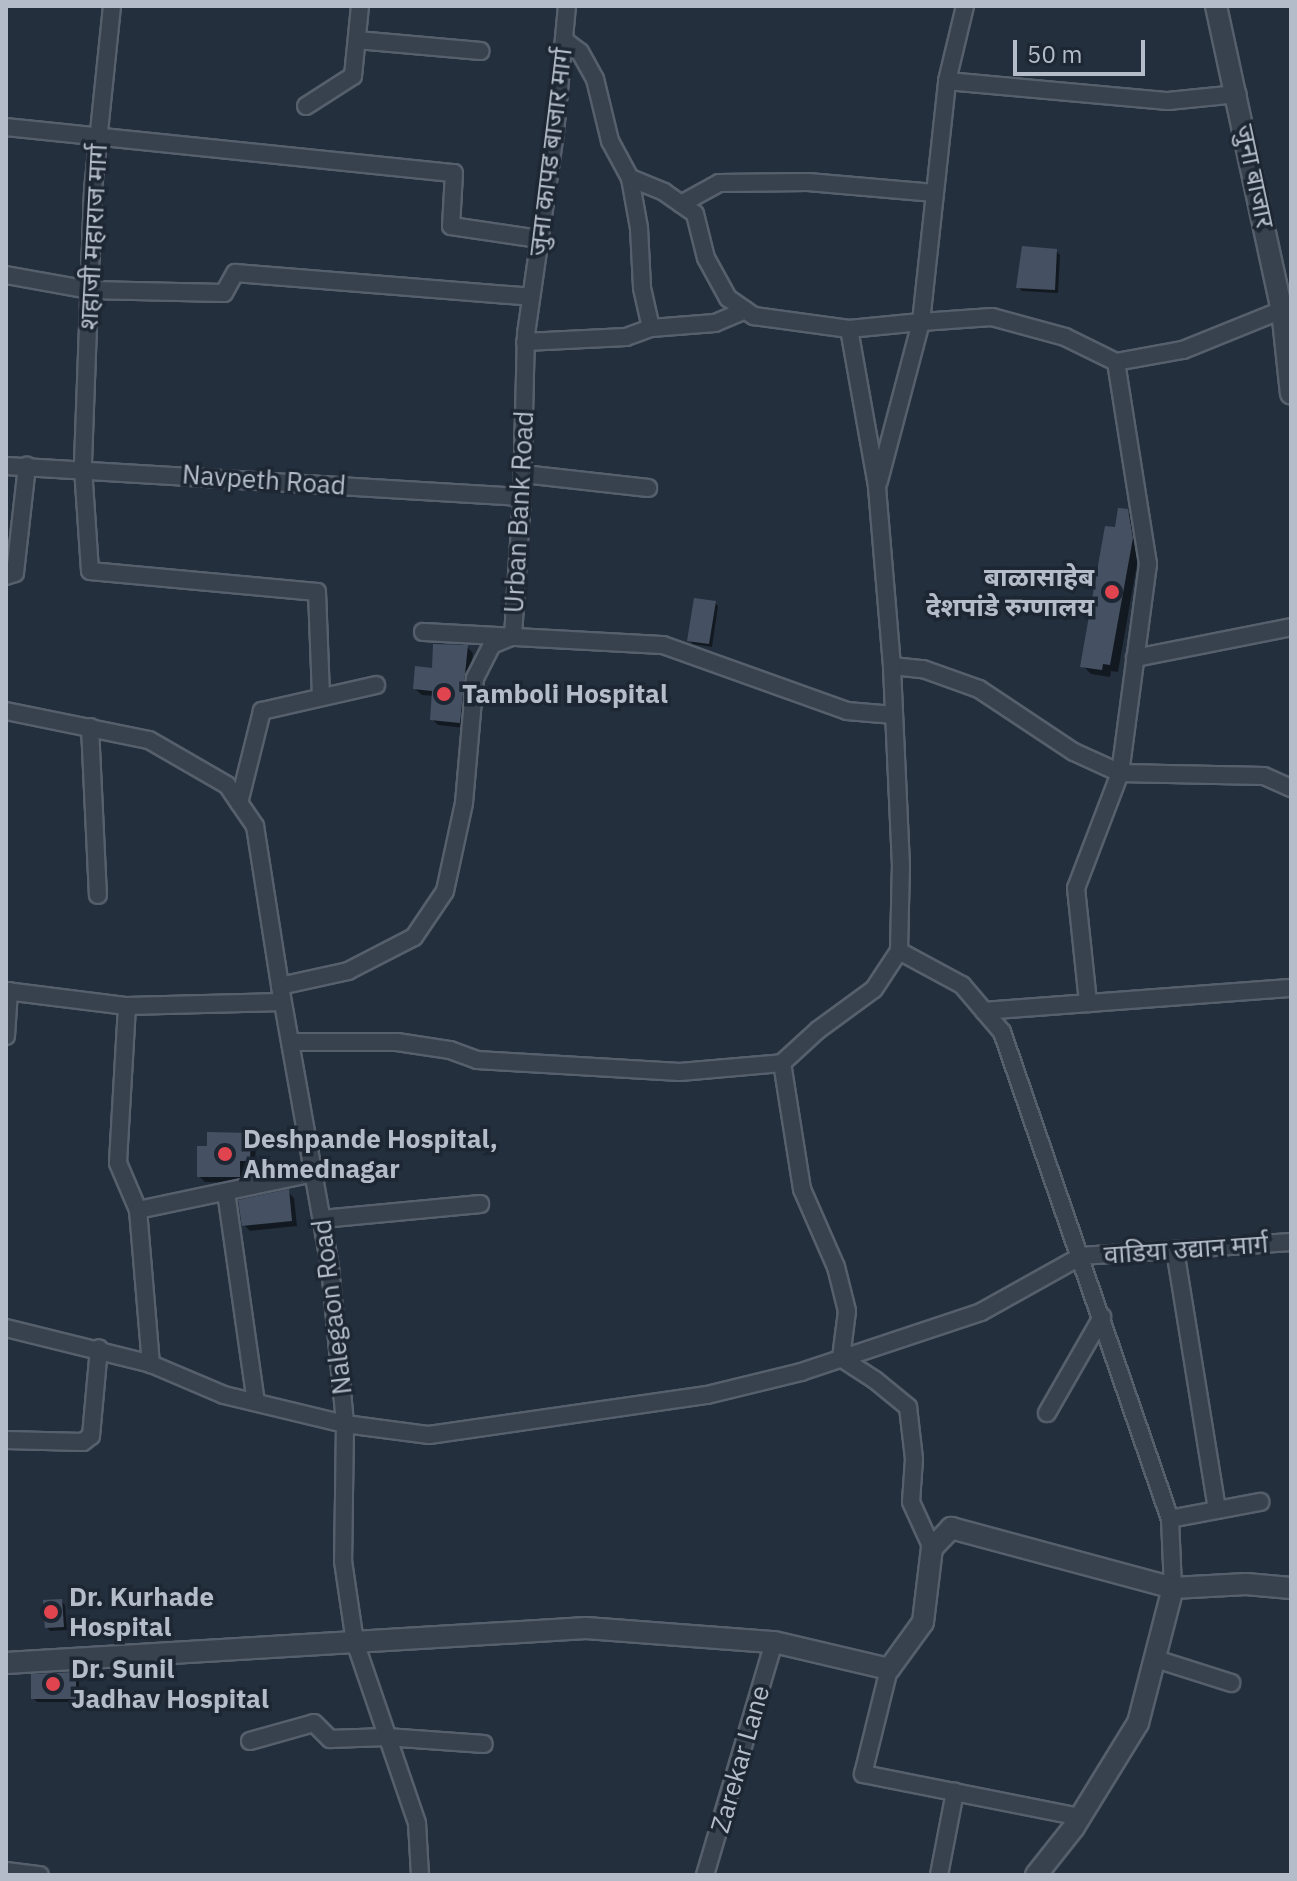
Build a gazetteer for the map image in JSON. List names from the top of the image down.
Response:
{
  "streets": {
    "street": [
      "जुना कापड बाजार मार्ग",
      "जुना बाजार",
      "शहाजी महाराज मार्ग",
      "Navpeth Road",
      "Urban Bank Road",
      "वाडिया उद्यान मार्ग",
      "Nalegaon Road",
      "Zarekar Lane"
    ]
  },
  "crossings": [
    ["जुना कापड बाजार मार्ग", "Urban Bank Road"],
    ["शहाजी महाराज मार्ग", "Navpeth Road"],
    ["Navpeth Road", "Urban Bank Road"],
    ["Urban Bank Road", "Nalegaon Road"]
  ],
  "places": [
    "बाळासाहेब देशपांडे रुग्णालय",
    "Tamboli Hospital",
    "Deshpande Hospital, Ahmednagar",
    "Dr. Kurhade Hospital",
    "Dr. Sunil Jadhav Hospital"
  ],
  "scale_bar": "50 m"
}
